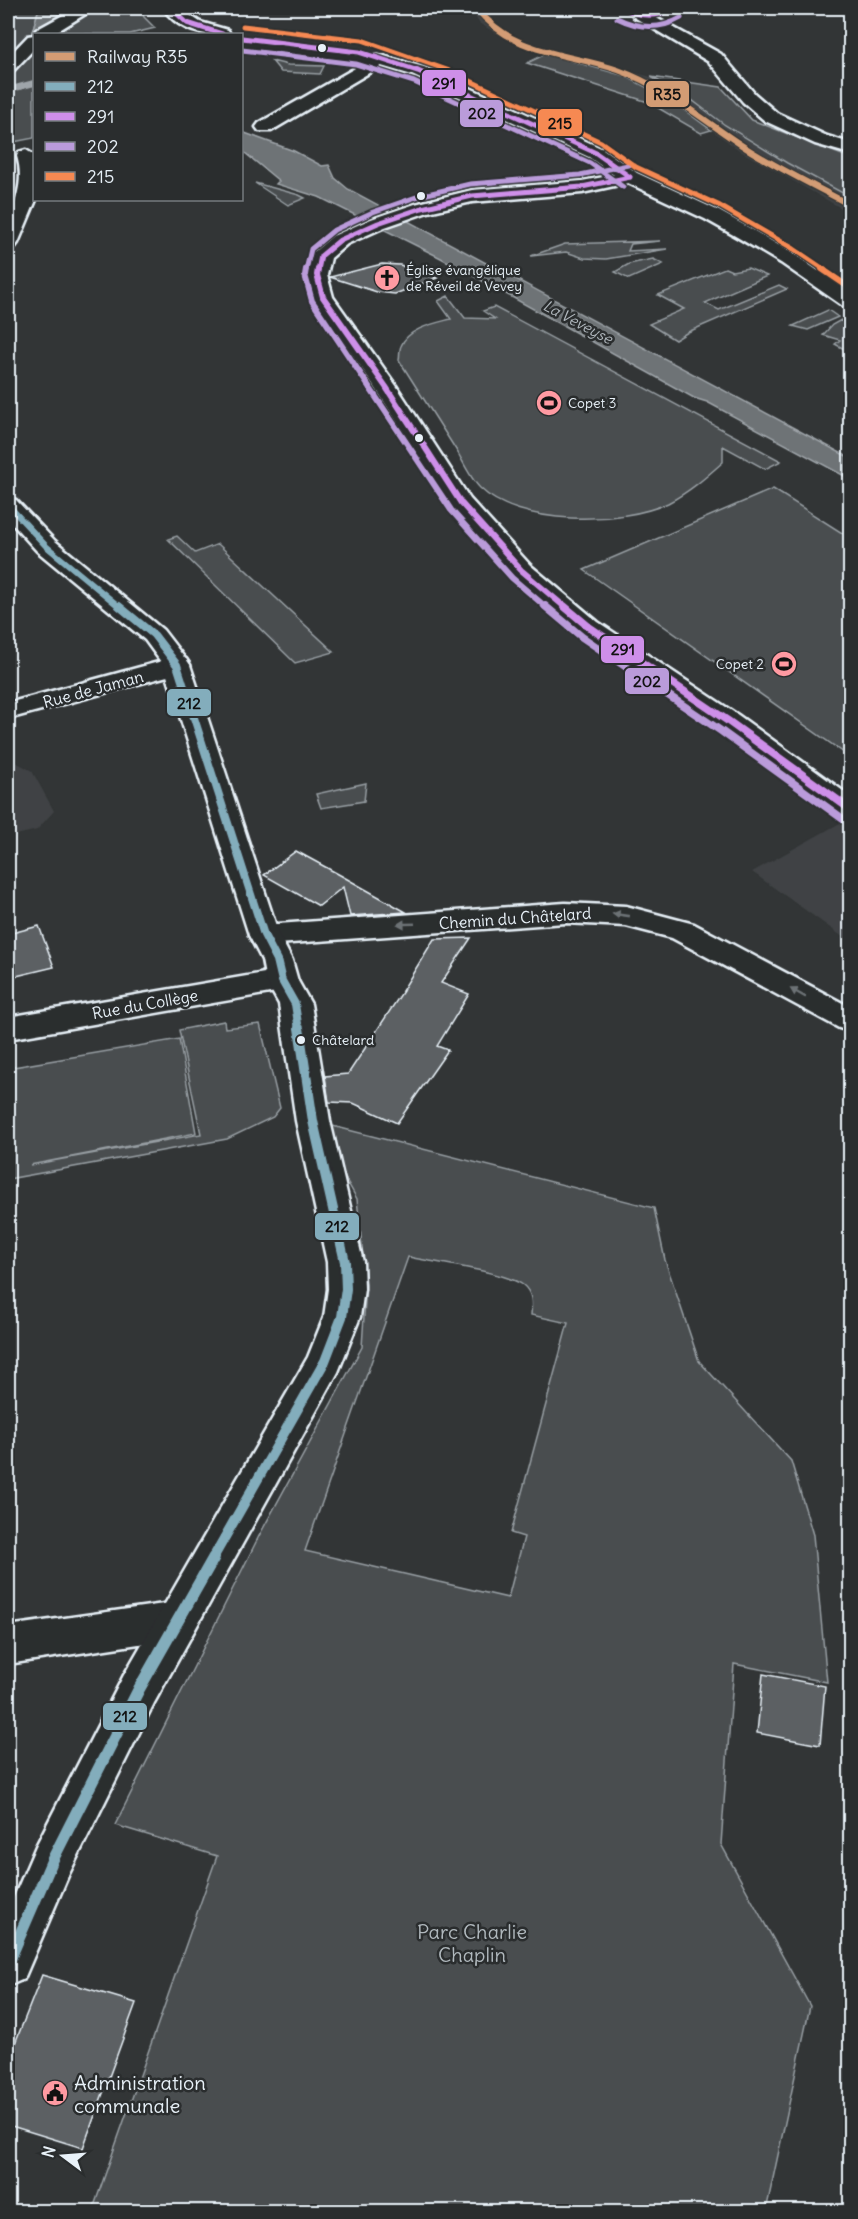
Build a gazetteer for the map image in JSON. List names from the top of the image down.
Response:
{
  "streets": {
    "street": ["Rue de Jaman", "Chemin du Châtelard", "Rue du Collège"]
  },
  "one_way": ["Chemin du Châtelard"],
  "water": ["La Veveyse"],
  "parks": ["Parc Charlie Chaplin"],
  "places": {
    "church": ["Église évangélique de Réveil de Vevey"],
    "sports": ["Copet 3", "Copet 2"],
    "other": ["Châtelard"],
    "public building": ["Administration communale"]
  },
  "lines": [
    "rail line R35",
    "transit line 291",
    "transit line 202",
    "transit line 215",
    "transit line 212"
  ],
  "legend": [
    "Railway R35",
    "212",
    "291",
    "202",
    "215"
  ],
  "north": "left"
}
